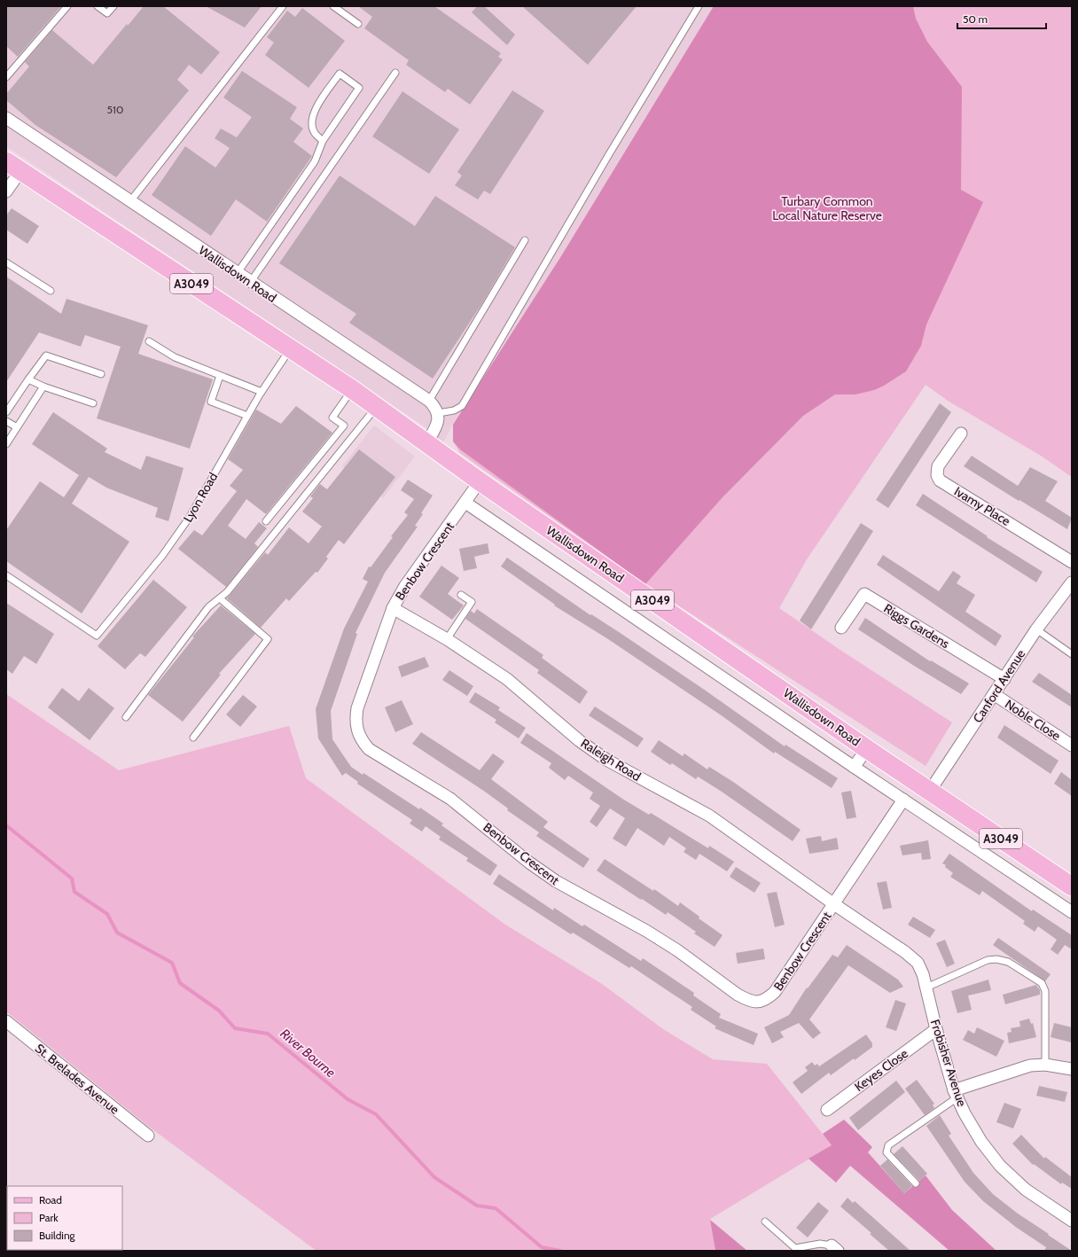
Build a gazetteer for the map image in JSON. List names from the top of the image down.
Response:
{
  "streets": {
    "main road": ["Wallisdown Road", "A3049"],
    "street": [
      "Ivamy Place",
      "Benbow Crescent",
      "Riggs Gardens",
      "Canford Avenue",
      "Noble Close",
      "Raleigh Road",
      "Frobisher Avenue",
      "Keyes Close",
      "St. Brelades Avenue"
    ],
    "lane": ["Lyon Road"]
  },
  "crossings": [
    ["Wallisdown Road", "Lyon Road"],
    ["Wallisdown Road", "Benbow Crescent"],
    ["Wallisdown Road", "Canford Avenue"],
    ["Benbow Crescent", "Raleigh Road"],
    ["Benbow Crescent", "Frobisher Avenue"],
    ["Riggs Gardens", "Canford Avenue"],
    ["Canford Avenue", "Noble Close"],
    ["Raleigh Road", "Frobisher Avenue"],
    ["Frobisher Avenue", "Keyes Close"]
  ],
  "water": ["River Bourne"],
  "parks": ["Turbary Common Local Nature Reserve"],
  "house_numbers": ["510"],
  "legend": ["Road", "Park", "Building"],
  "scale_bar": "50 m"
}
